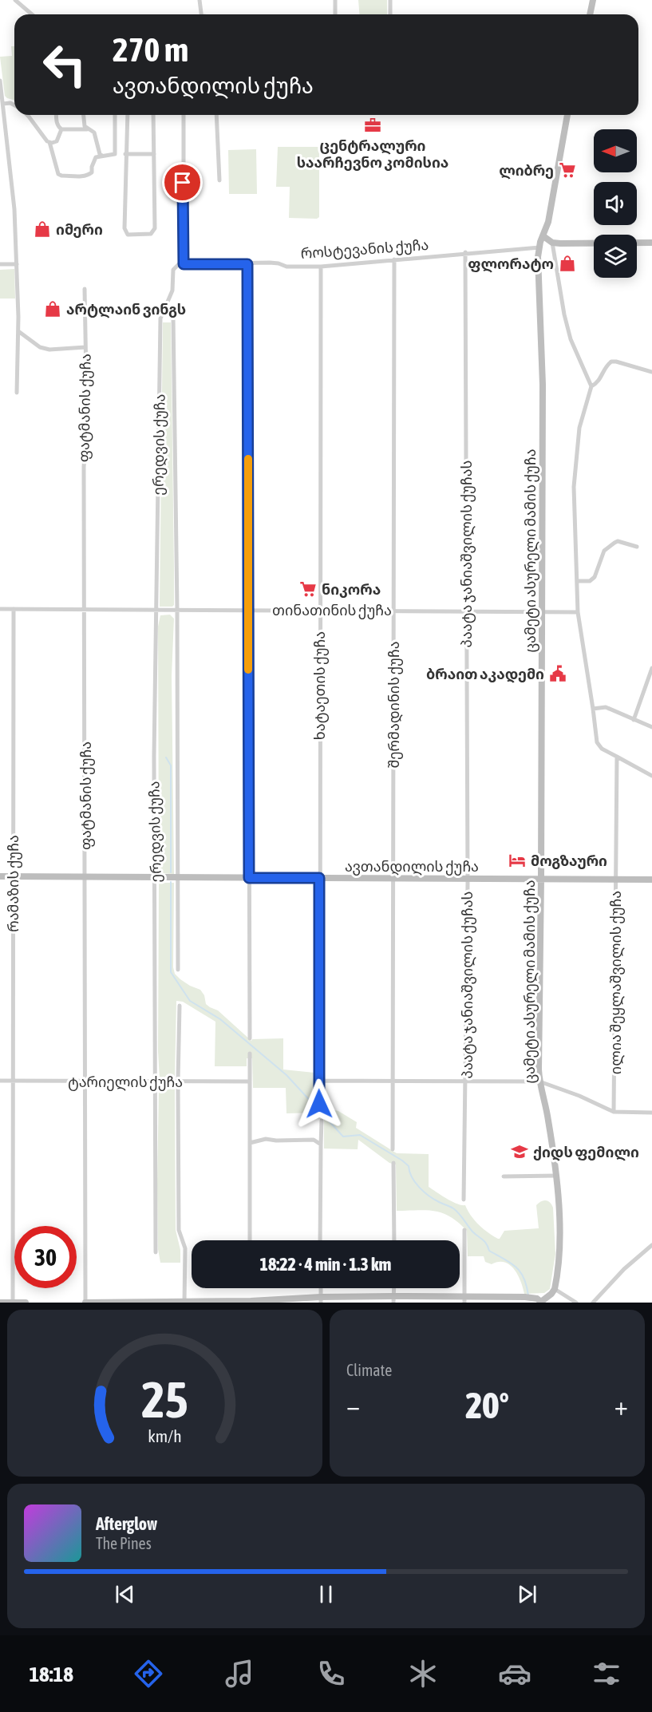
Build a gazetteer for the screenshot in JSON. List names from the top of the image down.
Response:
{
  "streets": {
    "street": [
      "როსტევანის ქუჩა",
      "ფატმანის ქუჩა",
      "ერედვის ქუჩა",
      "ცამეტი ასურელი მამის ქუჩა",
      "პაატა ჯანიაშვილის ქუჩას",
      "თინათინის ქუჩა",
      "ხატაეთის ქუჩა",
      "შერმადინის ქუჩა",
      "ავთანდილის ქუჩა",
      "რამაზის ქუჩა",
      "ილია შეყლაშვილის ქუჩა",
      "ტარიელის ქუჩა"
    ]
  },
  "crossings": [
    ["როსტევანის ქუჩა", "ცამეტი ასურელი მამის ქუჩა"],
    ["როსტევანის ქუჩა", "პაატა ჯანიაშვილის ქუჩას"],
    ["როსტევანის ქუჩა", "ხატაეთის ქუჩა"],
    ["როსტევანის ქუჩა", "შერმადინის ქუჩა"],
    ["ფატმანის ქუჩა", "თინათინის ქუჩა"],
    ["ფატმანის ქუჩა", "ავთანდილის ქუჩა"],
    ["ფატმანის ქუჩა", "ტარიელის ქუჩა"],
    ["ერედვის ქუჩა", "თინათინის ქუჩა"],
    ["ერედვის ქუჩა", "ავთანდილის ქუჩა"],
    ["ერედვის ქუჩა", "ტარიელის ქუჩა"],
    ["ცამეტი ასურელი მამის ქუჩა", "თინათინის ქუჩა"],
    ["ცამეტი ასურელი მამის ქუჩა", "ავთანდილის ქუჩა"],
    ["პაატა ჯანიაშვილის ქუჩას", "თინათინის ქუჩა"],
    ["პაატა ჯანიაშვილის ქუჩას", "ავთანდილის ქუჩა"],
    ["თინათინის ქუჩა", "ხატაეთის ქუჩა"],
    ["თინათინის ქუჩა", "შერმადინის ქუჩა"],
    ["თინათინის ქუჩა", "რამაზის ქუჩა"],
    ["ხატაეთის ქუჩა", "ავთანდილის ქუჩა"],
    ["შერმადინის ქუჩა", "ავთანდილის ქუჩა"],
    ["ავთანდილის ქუჩა", "რამაზის ქუჩა"],
    ["ავთანდილის ქუჩა", "ილია შეყლაშვილის ქუჩა"],
    ["რამაზის ქუჩა", "ტარიელის ქუჩა"]
  ],
  "places": {
    "office": ["ცენტრალური საარჩევნო კომისია"],
    "supermarket": ["ლიბრე", "ნიკორა"],
    "shop": ["იმერი", "ფლორატო", "არტლაინ ვინგს"],
    "public building": ["ბრაით აკადემი"],
    "hotel": ["მოგზაური"],
    "school or university": ["ქიდს ფემილი"]
  },
  "north": "left",
  "page": {
    "turn": ["270 m", "ავთანდილის ქუჩა"],
    "limit": "30",
    "trip": "18:22 · 4 min · 1.3 km",
    "tile": "Climate",
    "heat": ["−", "20°", "+"],
    "song": ["Afterglow", "The Pines"],
    "tabs": "18:18",
    "gauge": ["25", "km/h"]
  }
}
